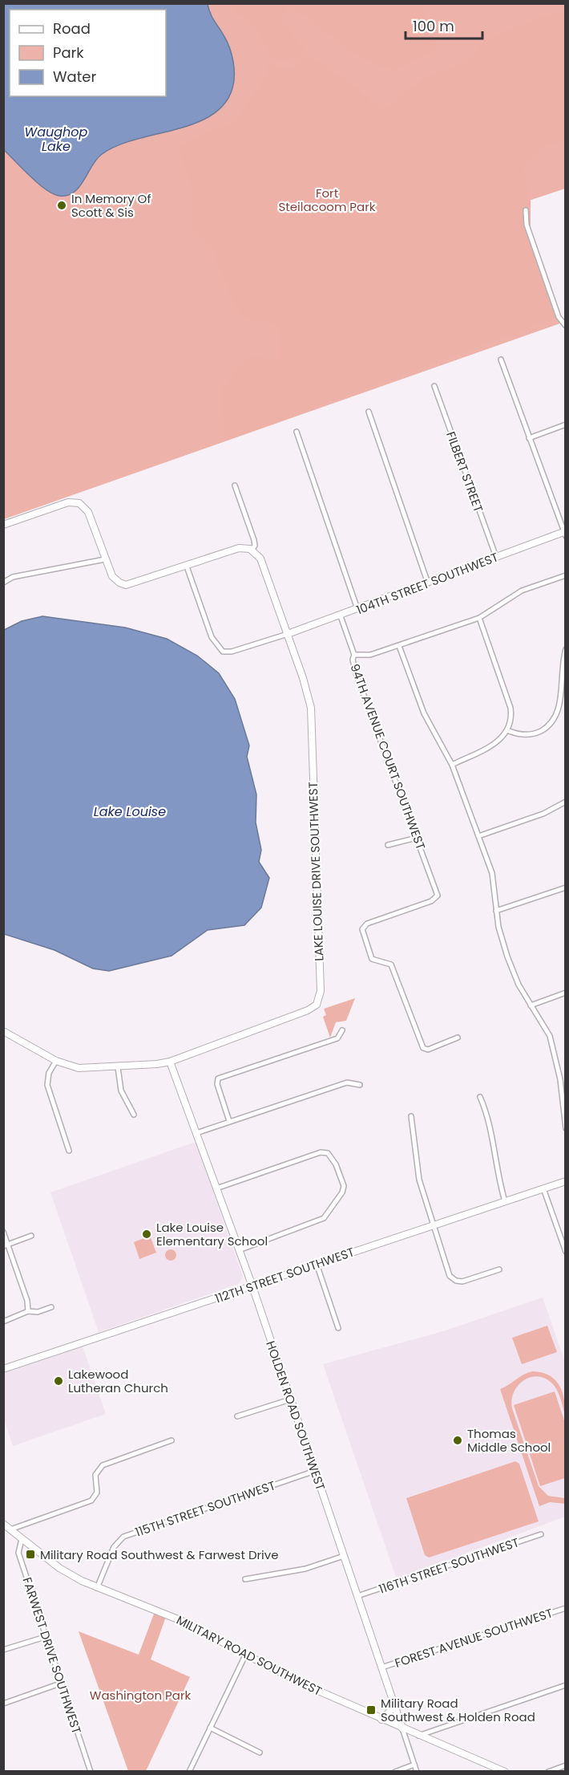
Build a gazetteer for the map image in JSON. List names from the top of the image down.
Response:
{
  "streets": {
    "street": [
      "FILBERT STREET",
      "104TH STREET SOUTHWEST",
      "94TH AVENUE COURT SOUTHWEST",
      "LAKE LOUISE DRIVE SOUTHWEST",
      "112TH STREET SOUTHWEST",
      "HOLDEN ROAD SOUTHWEST",
      "115TH STREET SOUTHWEST",
      "116TH STREET SOUTHWEST",
      "FOREST AVENUE SOUTHWEST",
      "FARWEST DRIVE SOUTHWEST",
      "MILITARY ROAD SOUTHWEST"
    ]
  },
  "crossings": [
    ["FILBERT STREET", "104TH STREET SOUTHWEST"],
    ["104TH STREET SOUTHWEST", "94TH AVENUE COURT SOUTHWEST"],
    ["104TH STREET SOUTHWEST", "LAKE LOUISE DRIVE SOUTHWEST"],
    ["LAKE LOUISE DRIVE SOUTHWEST", "HOLDEN ROAD SOUTHWEST"],
    ["112TH STREET SOUTHWEST", "HOLDEN ROAD SOUTHWEST"],
    ["HOLDEN ROAD SOUTHWEST", "115TH STREET SOUTHWEST"],
    ["HOLDEN ROAD SOUTHWEST", "116TH STREET SOUTHWEST"],
    ["HOLDEN ROAD SOUTHWEST", "FOREST AVENUE SOUTHWEST"],
    ["HOLDEN ROAD SOUTHWEST", "MILITARY ROAD SOUTHWEST"],
    ["115TH STREET SOUTHWEST", "MILITARY ROAD SOUTHWEST"],
    ["FARWEST DRIVE SOUTHWEST", "MILITARY ROAD SOUTHWEST"]
  ],
  "water": ["Waughop Lake", "Lake Louise"],
  "parks": ["Fort Steilacoom Park", "Washington Park"],
  "places": {
    "other": [
      "In Memory Of Scott & Sis",
      "Lake Louise Elementary School",
      "Lakewood Lutheran Church",
      "Thomas Middle School"
    ],
    "transit": ["Military Road Southwest & Farwest Drive", "Military Road Southwest & Holden Road"]
  },
  "legend": ["Road", "Park", "Water"],
  "scale_bar": "100 m"
}
